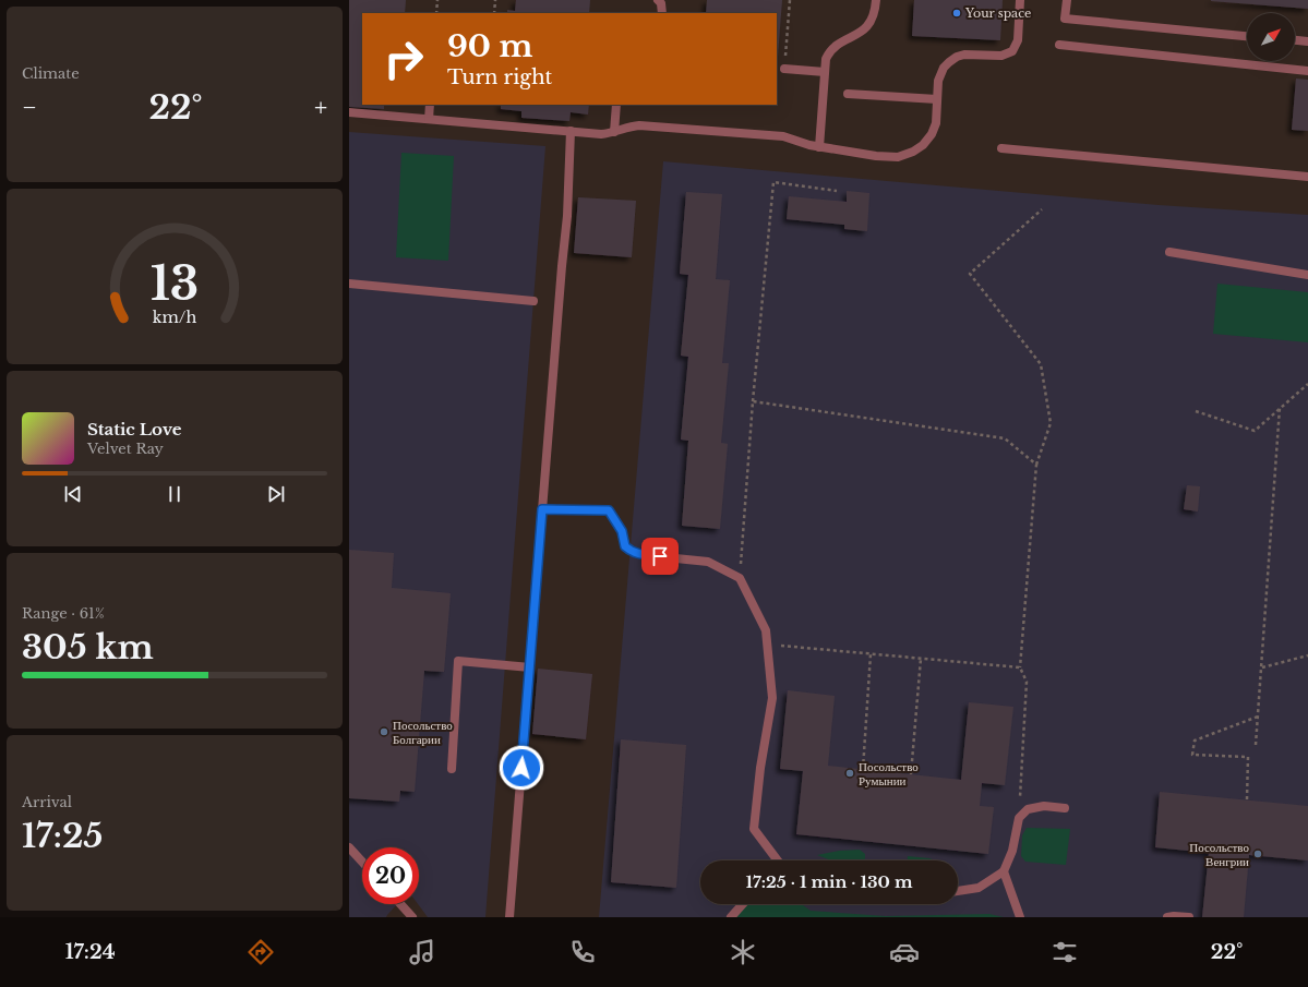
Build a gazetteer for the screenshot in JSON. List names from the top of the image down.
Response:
{
  "places": [
    "Your space",
    "Посольство Болгарии",
    "Посольство Румынии",
    "Посольство Венгрии"
  ],
  "north": "top right",
  "page": {
    "tile": [
      "Climate",
      ["Range · 61%", "305 km"],
      ["Arrival", "17:25"]
    ],
    "turn": ["90 m", "Turn right"],
    "heat": ["−", "22°", "+"],
    "song": ["Static Love", "Velvet Ray"],
    "limit": "20",
    "trip": "17:25 · 1 min · 130 m",
    "tabs": ["17:24", "22°"],
    "gauge": ["13", "km/h"]
  }
}
